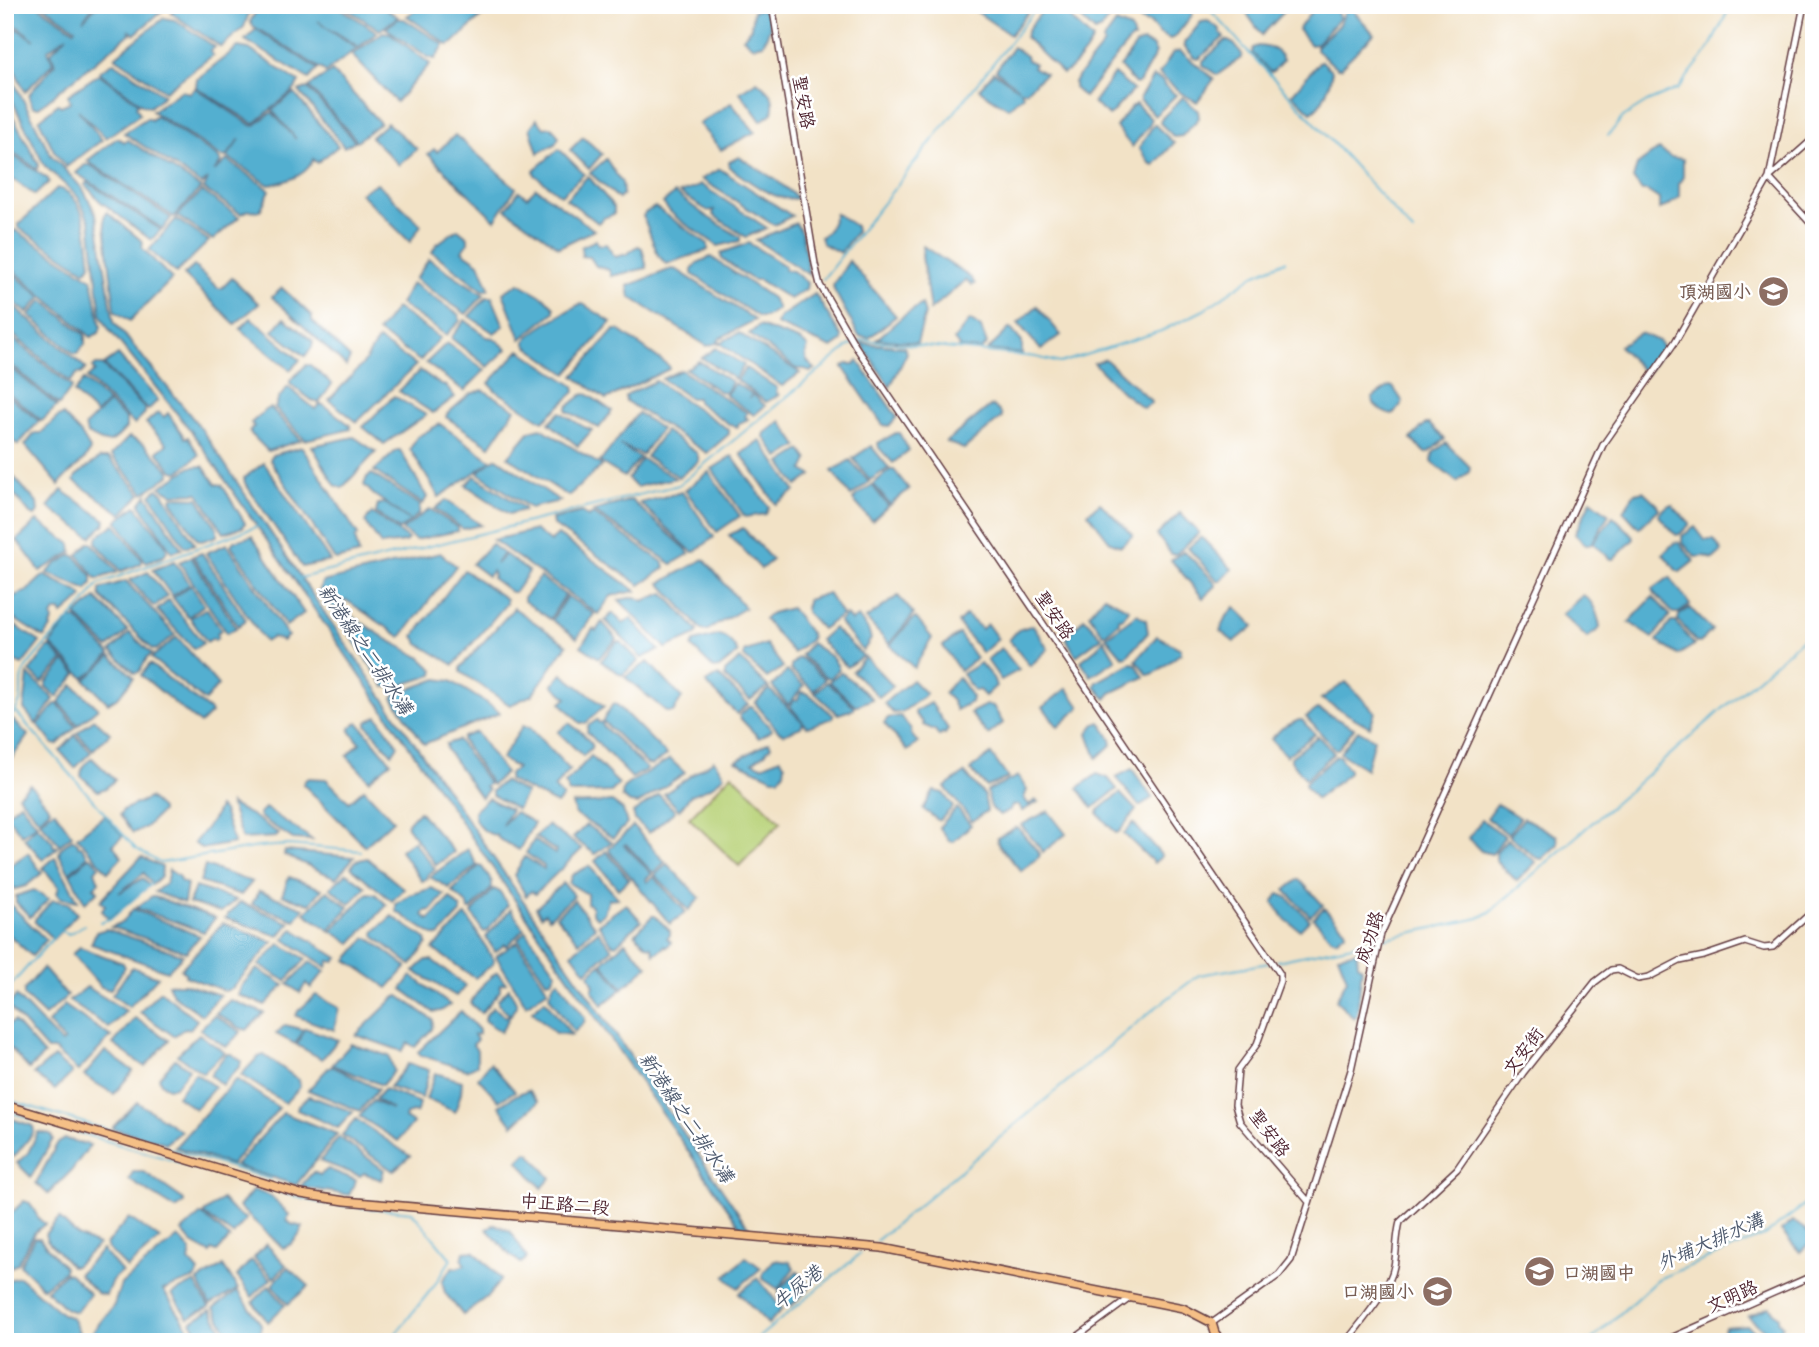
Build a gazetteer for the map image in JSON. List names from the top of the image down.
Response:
{
  "streets": {
    "main road": ["中正路二段"],
    "street": [
      "聖安路",
      "成功路",
      "文安街",
      "文明路"
    ]
  },
  "crossings": [
    ["聖安路", "成功路"],
    ["成功路", "中正路二段"]
  ],
  "water": ["新港線之二排水溝", "外埔大排水溝", "牛尿港"],
  "places": {
    "school or university": ["頂湖國小", "口湖國中", "口湖國小"]
  }
}
